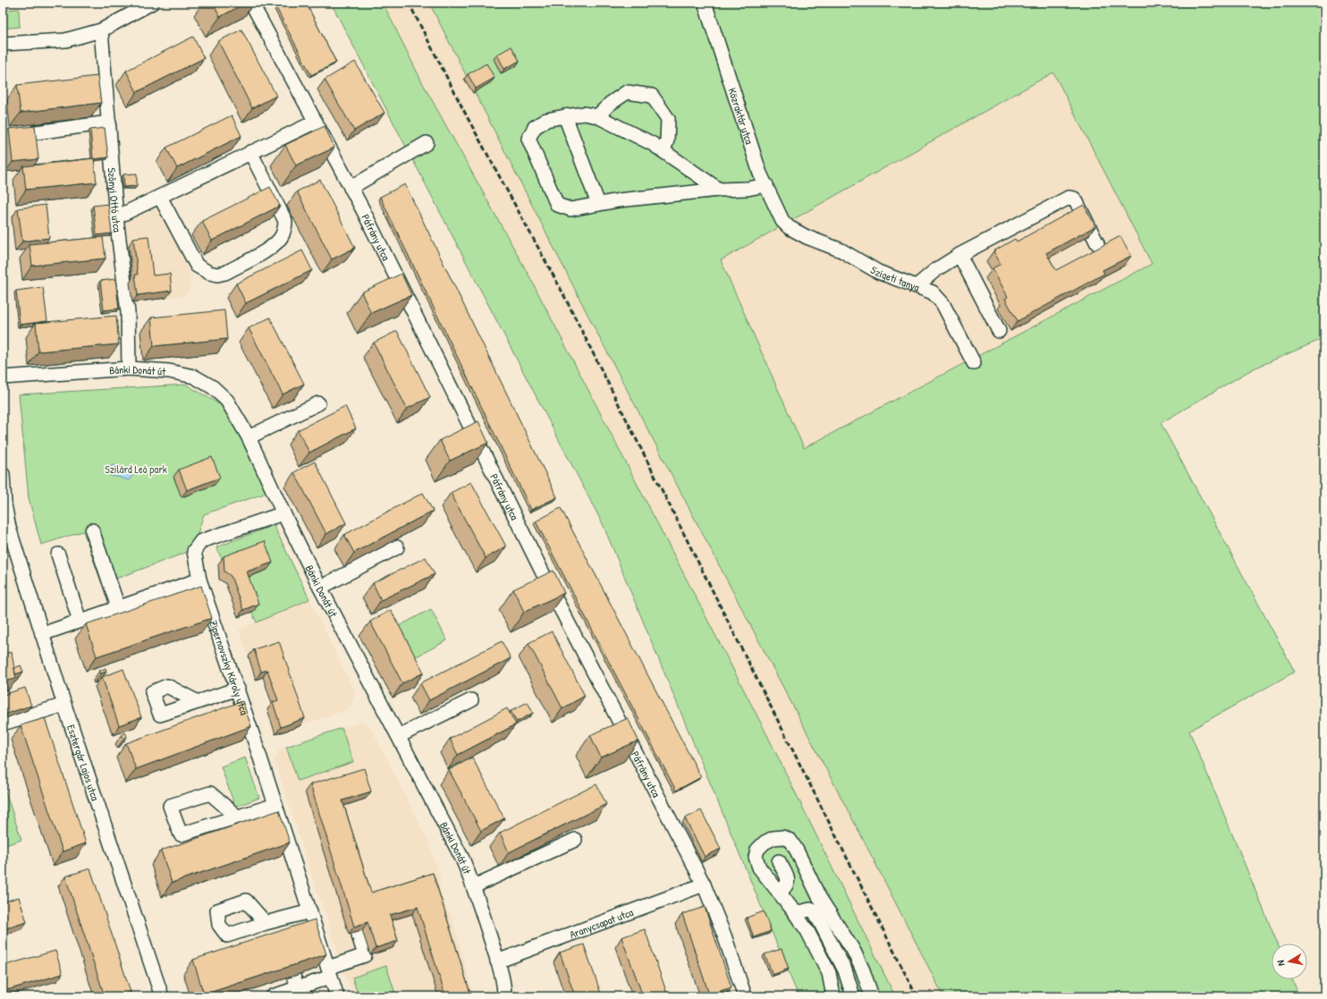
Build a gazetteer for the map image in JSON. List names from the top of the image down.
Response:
{
  "streets": {
    "street": [
      "Közraktár utca",
      "Szőnyi Ottó utca",
      "Páfrány utca",
      "Szigeti tanya",
      "Bánki Donát út",
      "Zipernovszky Károly utca",
      "Esztergár Lajos utca",
      "Aranycsapat utca"
    ]
  },
  "crossings": [
    ["Közraktár utca", "Szigeti tanya"],
    ["Szőnyi Ottó utca", "Bánki Donát út"],
    ["Páfrány utca", "Aranycsapat utca"],
    ["Bánki Donát út", "Zipernovszky Károly utca"],
    ["Bánki Donát út", "Aranycsapat utca"]
  ],
  "parks": ["Szilárd Leó park"],
  "north": "left"
}
